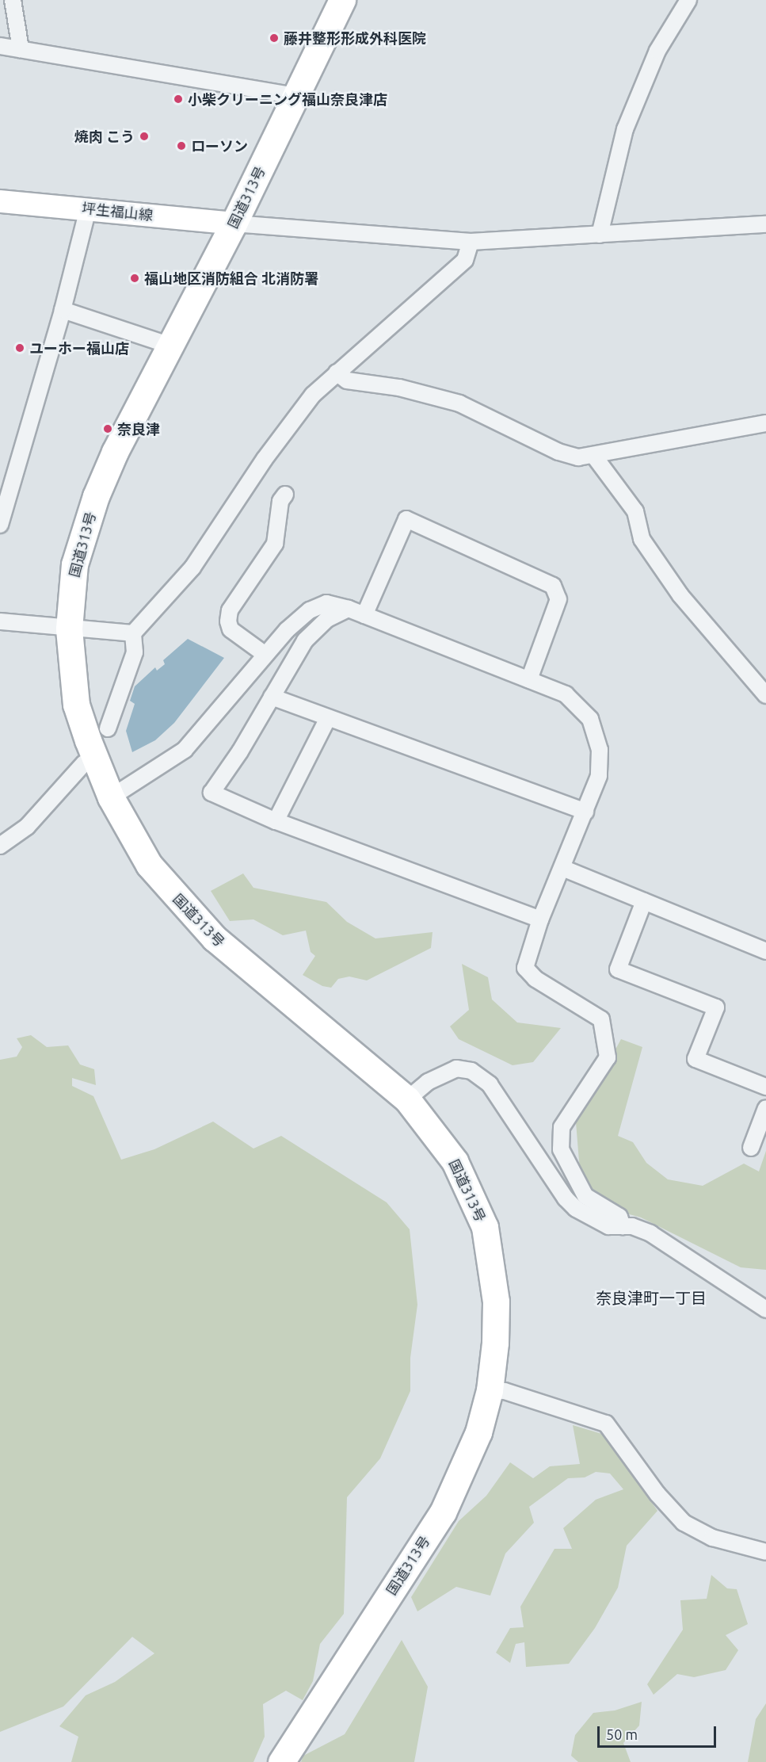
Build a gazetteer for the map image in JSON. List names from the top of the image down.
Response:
{
  "streets": {
    "highway": ["国道313号"],
    "main road": ["坪生福山線"]
  },
  "crossings": [
    ["国道313号", "坪生福山線"]
  ],
  "districts": ["奈良津町一丁目"],
  "places": [
    "藤井整形形成外科医院",
    "小柴クリーニング福山奈良津店",
    "焼肉 こう",
    "ローソン",
    "福山地区消防組合 北消防署",
    "ユーホー福山店",
    "奈良津"
  ],
  "scale_bar": "50 m"
}
